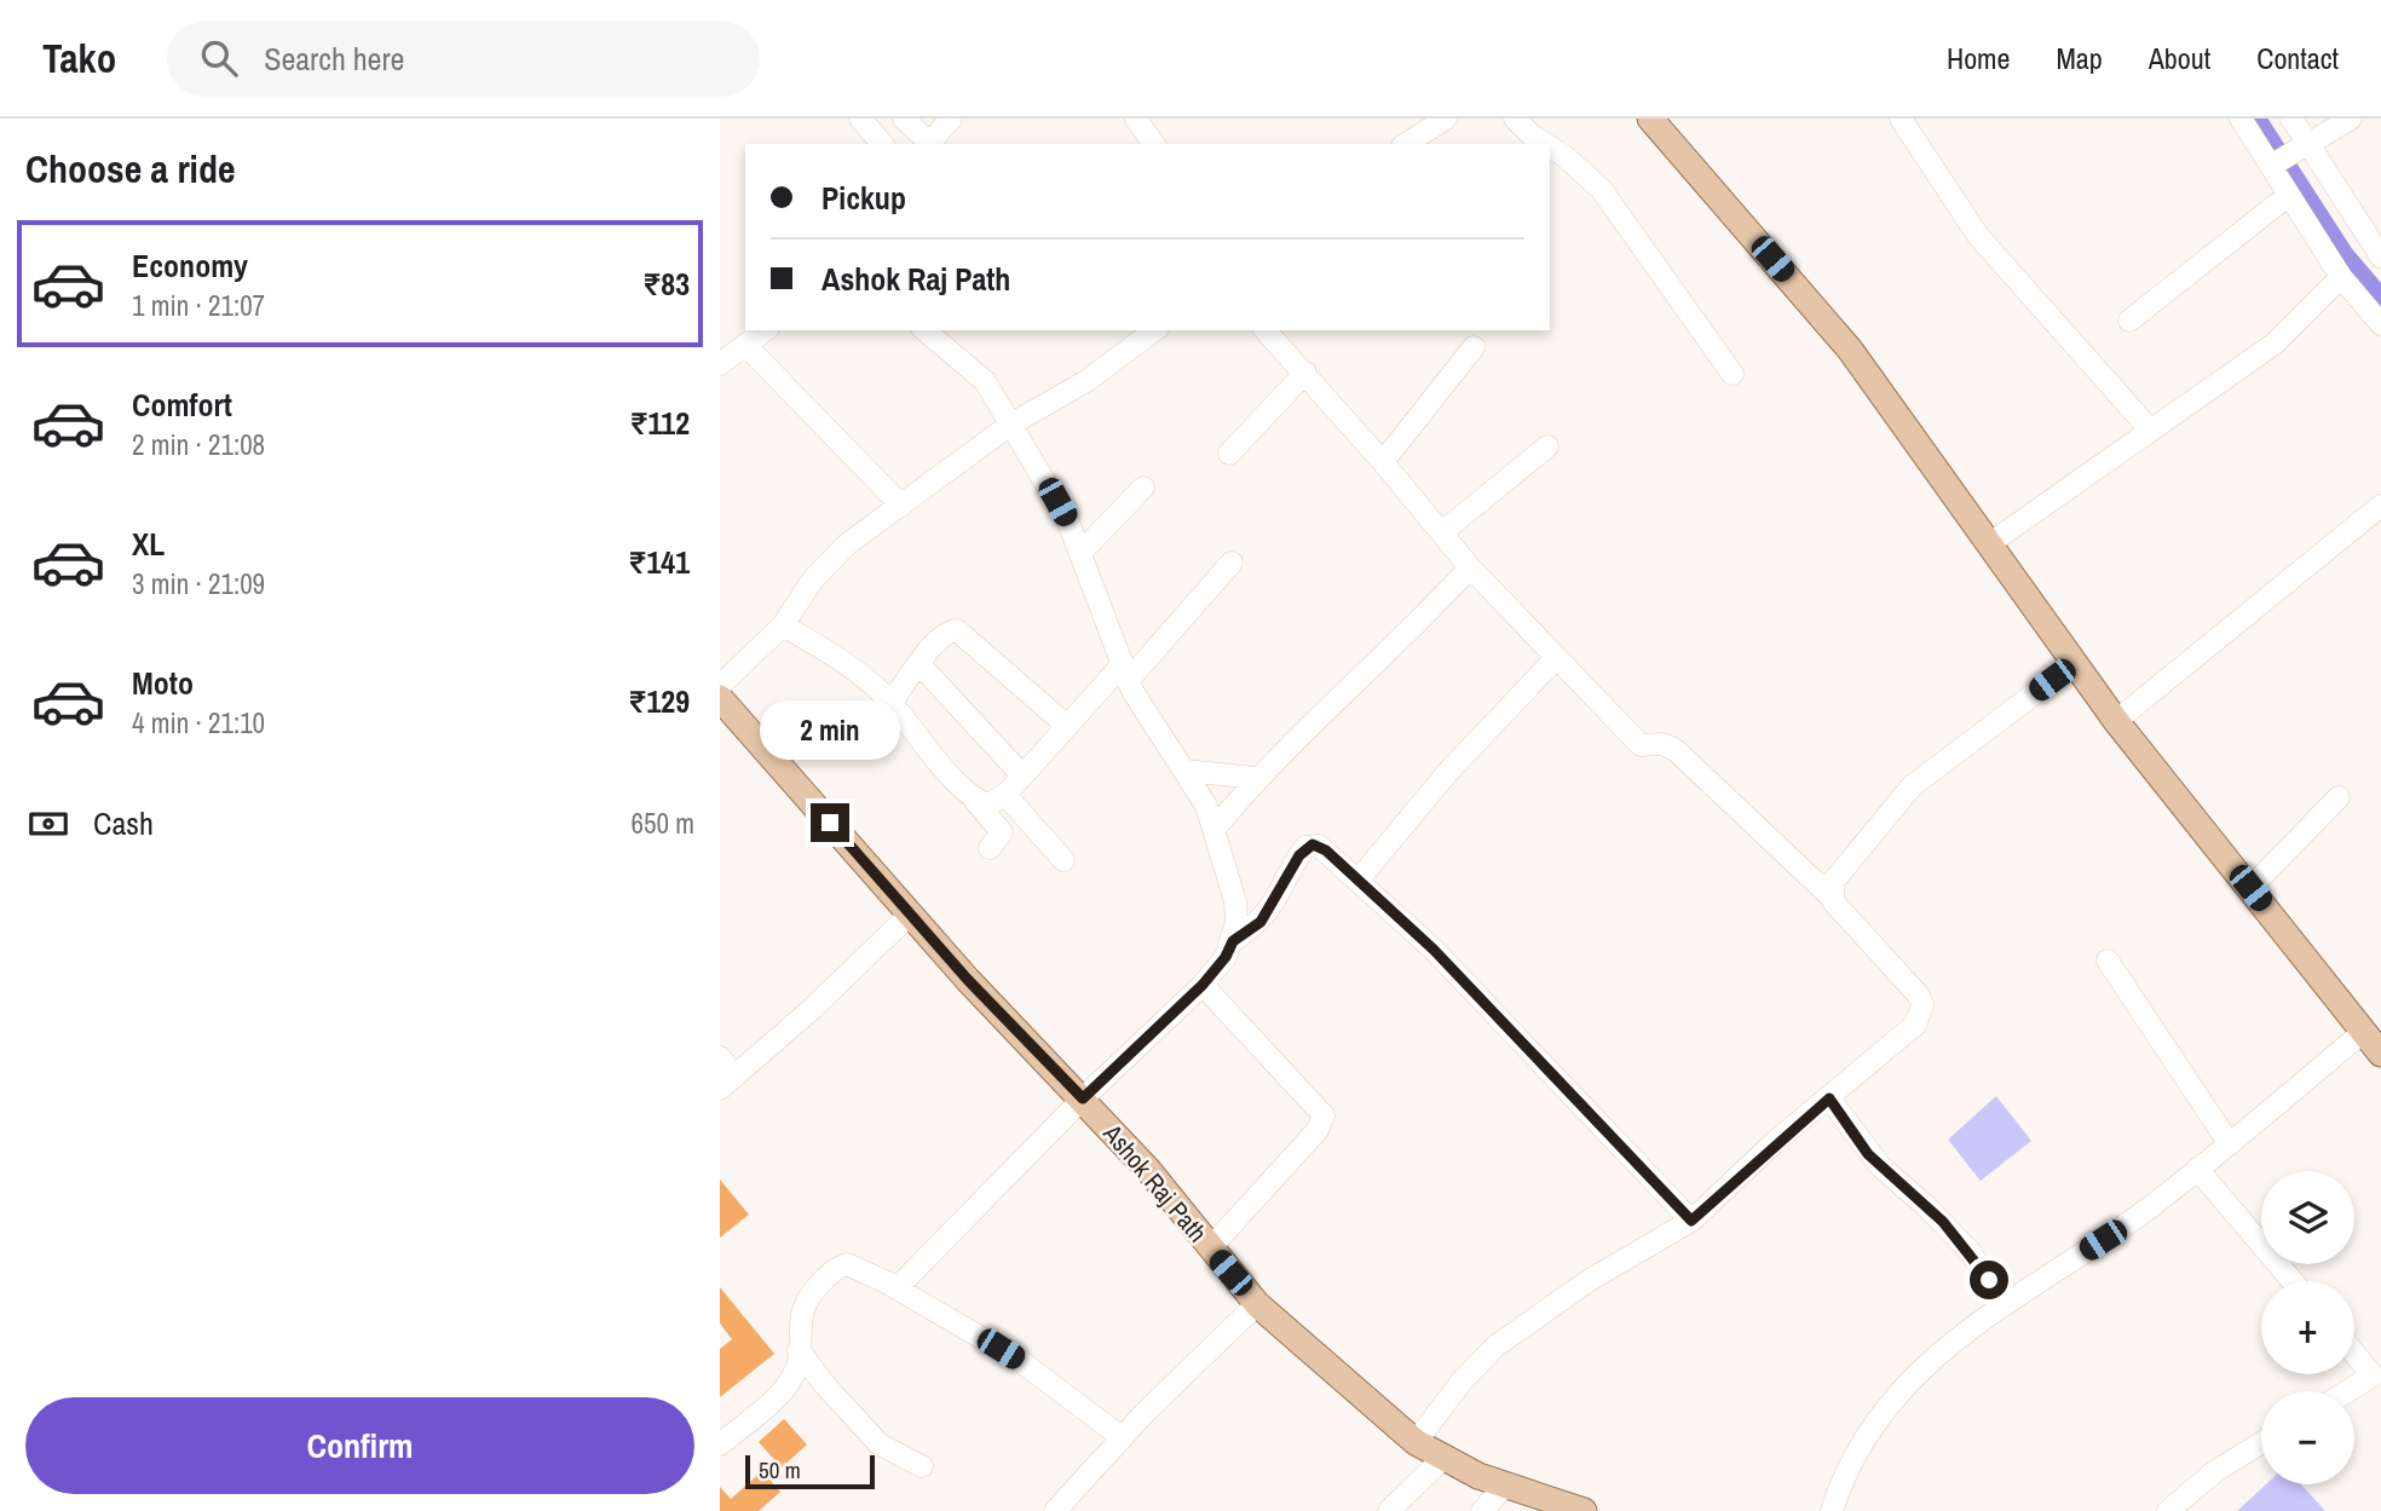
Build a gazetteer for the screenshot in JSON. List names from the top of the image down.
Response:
{
  "streets": {
    "main road": ["Ashok Raj Path"]
  },
  "scale_bar": "50 m",
  "page": {
    "header": "Tako",
    "search": "Search here",
    "nav": [
      "Home",
      "Map",
      "About",
      "Contact"
    ],
    "heading": "Choose a ride",
    "banner": ["Pickup", "Ashok Raj Path"],
    "list": [
      {
        "name": "Economy",
        "note": "1 min · 21:07",
        "value": "₹83"
      },
      {
        "name": "Comfort",
        "note": "2 min · 21:08",
        "value": "₹112"
      },
      {
        "name": "XL",
        "note": "3 min · 21:09",
        "value": "₹141"
      },
      {
        "name": "Moto",
        "note": "4 min · 21:10",
        "value": "₹129"
      }
    ],
    "bubble": "2 min",
    "pay": ["Cash", "650 m"],
    "map_buttons": ["+", "−"],
    "buttons": "Confirm",
    "scale": "50 m"
  }
}
